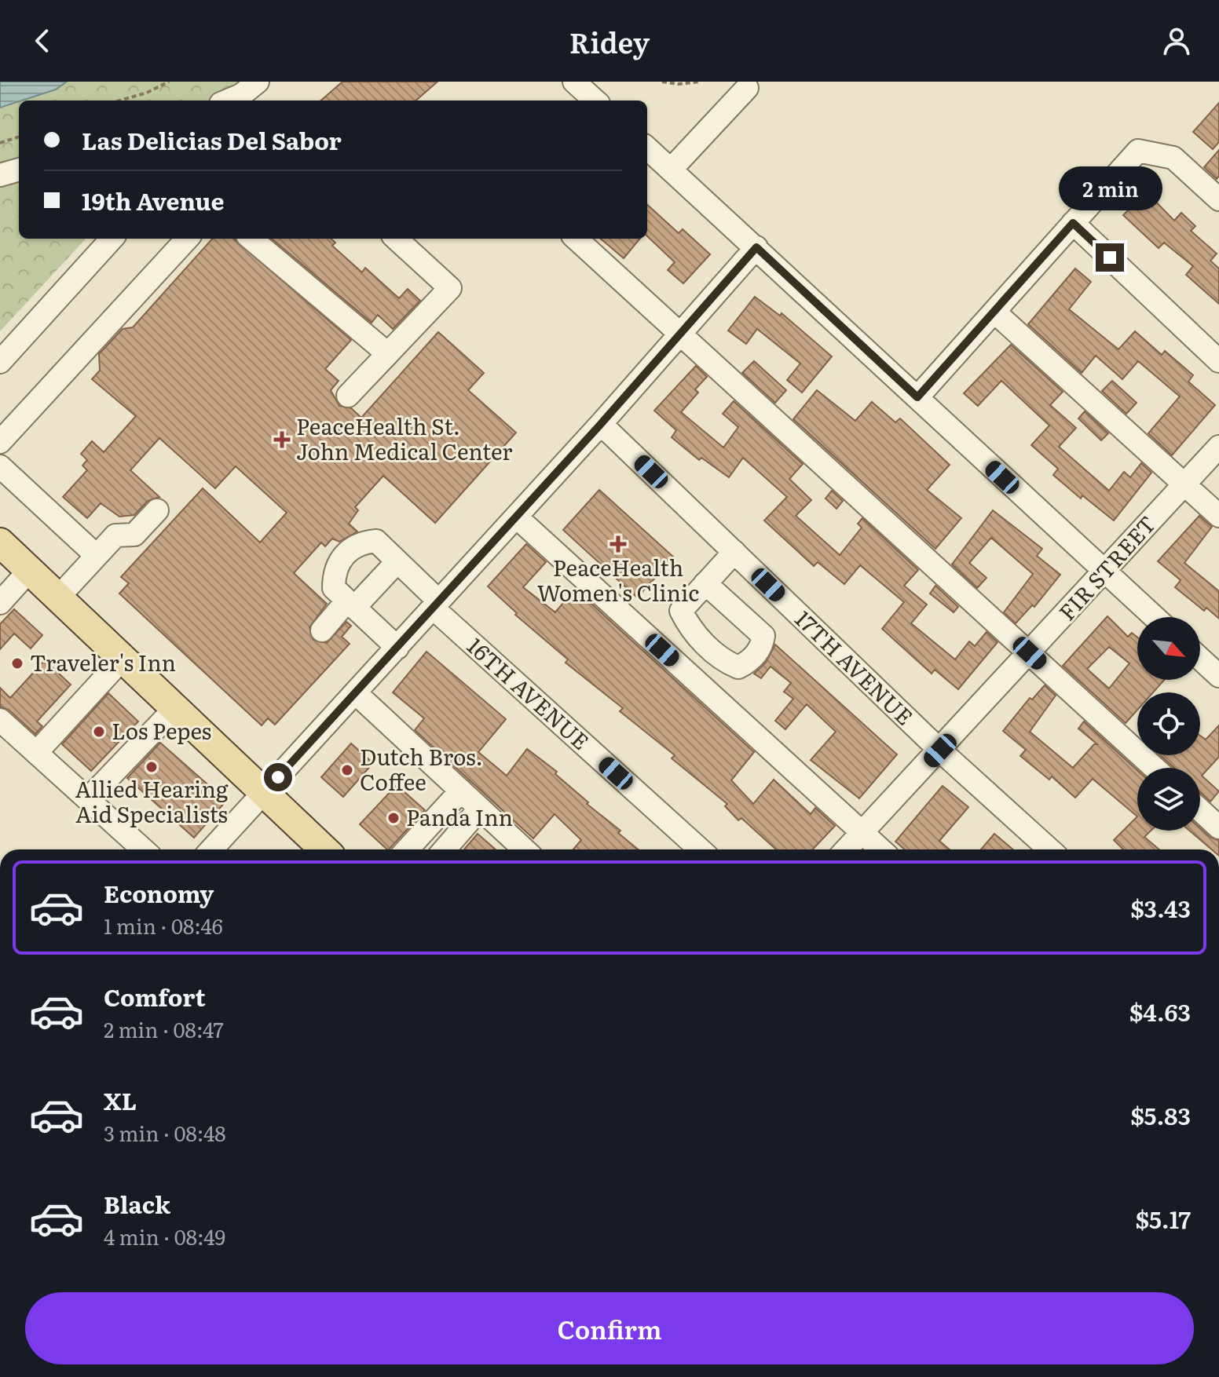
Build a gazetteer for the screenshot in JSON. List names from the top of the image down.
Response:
{
  "streets": {
    "street": ["FIR STREET", "17TH AVENUE", "16TH AVENUE"]
  },
  "crossings": [
    ["FIR STREET", "17TH AVENUE"]
  ],
  "places": {
    "health": ["PeaceHealth St. John Medical Center", "PeaceHealth Women's Clinic"],
    "other": [
      "Traveler's Inn",
      "Los Pepes",
      "Allied Hearing Aid Specialists",
      "Dutch Bros. Coffee",
      "Panda Inn"
    ]
  },
  "north": "bottom right",
  "page": {
    "header": "Ridey",
    "banner": ["Las Delicias Del Sabor", "19th Avenue"],
    "bubble": "2 min",
    "list": [
      {
        "name": "Economy",
        "note": "1 min · 08:46",
        "value": "$3.43"
      },
      {
        "name": "Comfort",
        "note": "2 min · 08:47",
        "value": "$4.63"
      },
      {
        "name": "XL",
        "note": "3 min · 08:48",
        "value": "$5.83"
      },
      {
        "name": "Black",
        "note": "4 min · 08:49",
        "value": "$5.17"
      }
    ],
    "buttons": "Confirm"
  }
}
